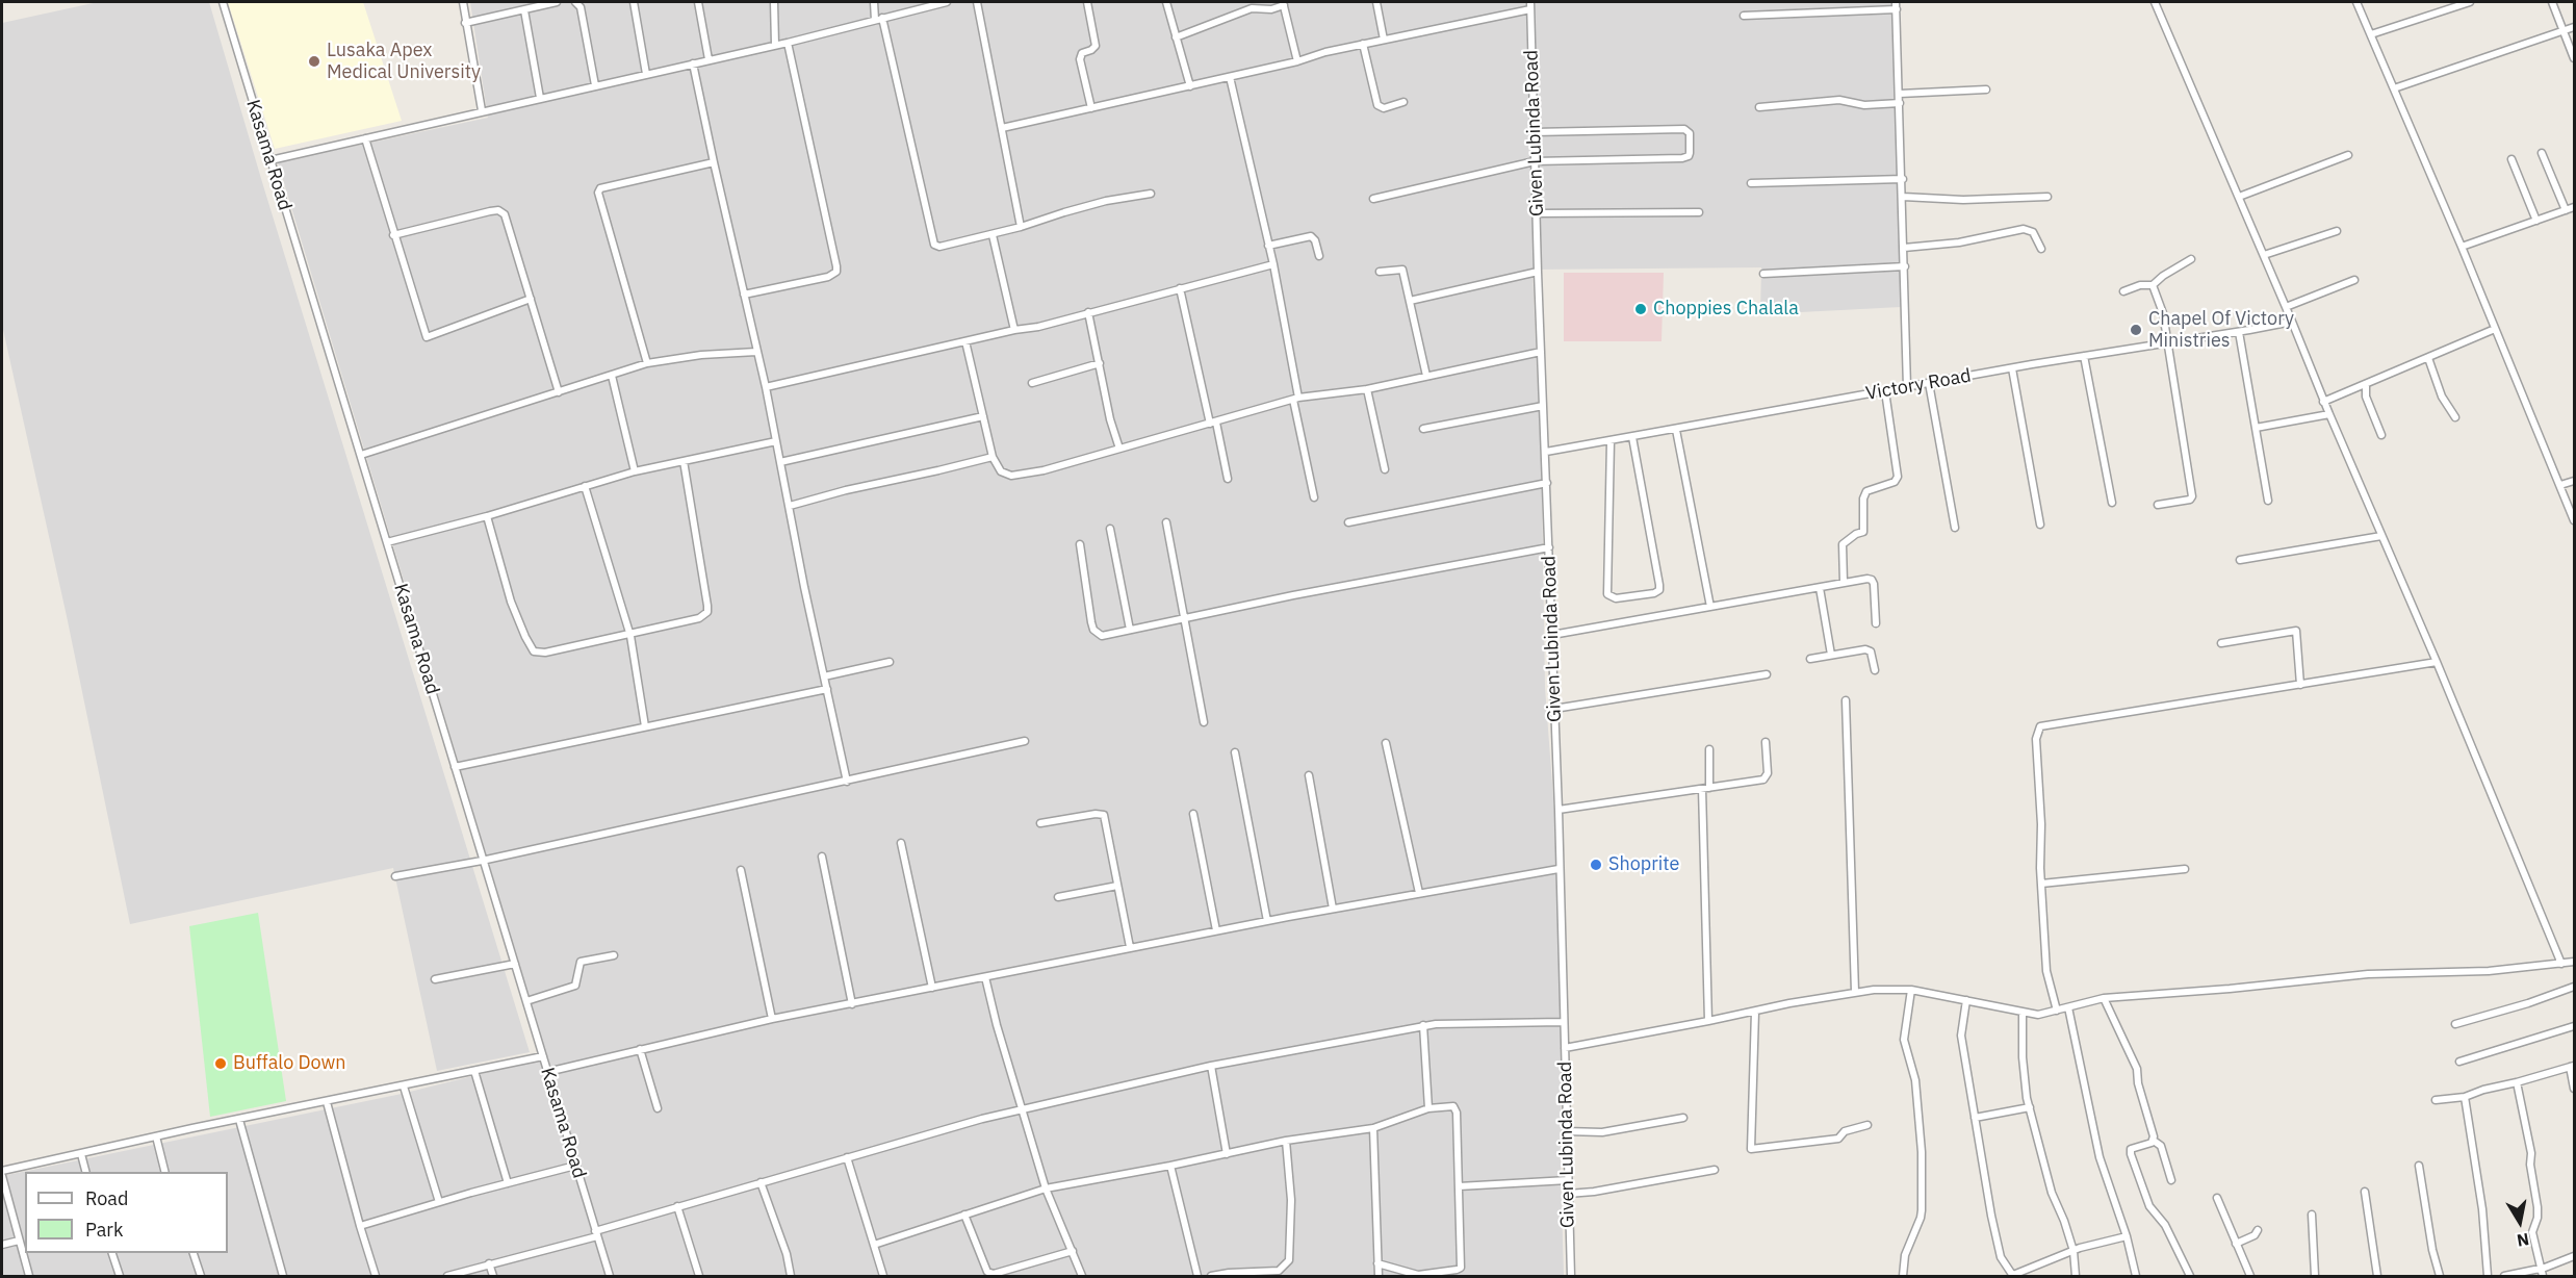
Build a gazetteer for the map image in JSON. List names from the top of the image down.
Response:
{
  "streets": {
    "street": ["Given Lubinda Road", "Kasama Road", "Victory Road"]
  },
  "crossings": [
    ["Given Lubinda Road", "Victory Road"]
  ],
  "places": [
    "Lusaka Apex Medical University",
    "Choppies Chalala",
    "Chapel Of Victory Ministries",
    "Shoprite",
    "Buffalo Down"
  ],
  "legend": ["Road", "Park"],
  "north": "bottom"
}
